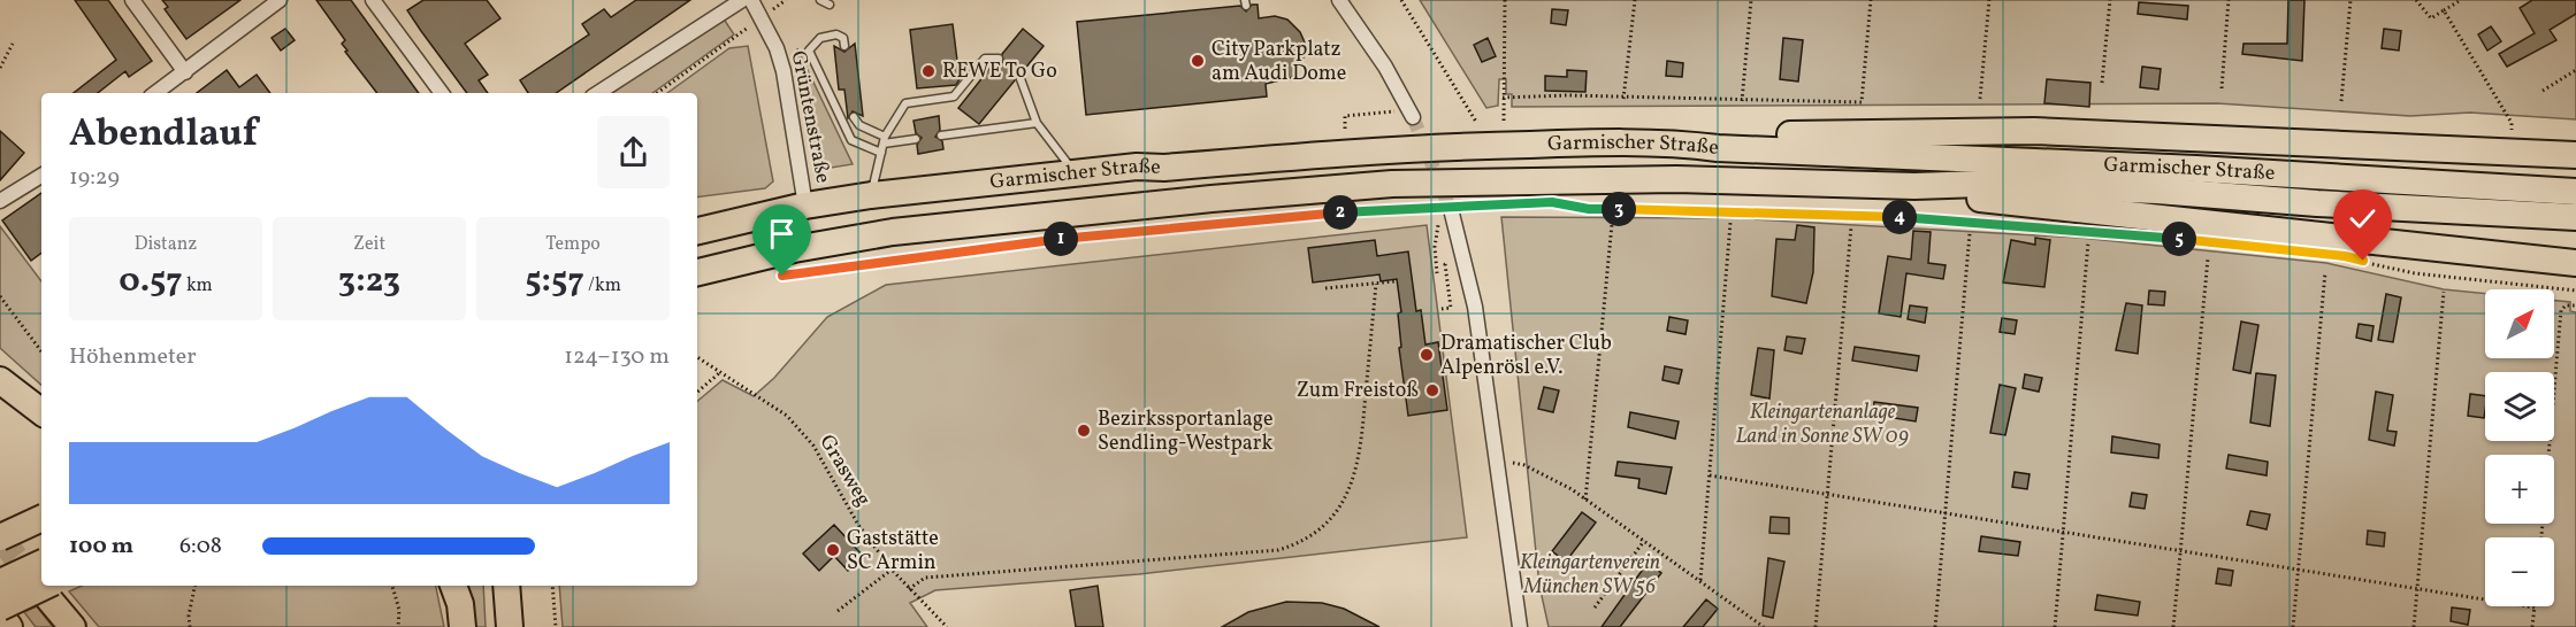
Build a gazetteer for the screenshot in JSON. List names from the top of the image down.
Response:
{
  "streets": {
    "highway": ["Garmischer Straße"],
    "street": ["Grüntenstraße"],
    "path": ["Grasweg"]
  },
  "crossings": [
    ["Grüntenstraße", "Garmischer Straße"]
  ],
  "parks": ["Kleingartenanlage Land in Sonne SW 09", "Kleingartenverein München SW 56"],
  "places": [
    "City Parkplatz am Audi Dome",
    "REWE To Go",
    "Dramatischer Club Alpenrösl e.V.",
    "Zum Freistoß",
    "Bezirkssportanlage Sendling-Westpark",
    "Gaststätte SC Armin"
  ],
  "north": "top right",
  "page": {
    "heading": ["Abendlauf", "19:29"],
    "pins": [
      "3",
      "2",
      "4",
      "1",
      "5"
    ],
    "stats": [
      ["Distanz", "0.57 km"],
      ["Zeit", "3:23"],
      ["Tempo", "5:57 /km"]
    ],
    "map_buttons": ["+", "−"],
    "chart": ["Höhenmeter", "124–130 m"],
    "list": [
      {
        "name": "100 m",
        "note": "6:08"
      }
    ]
  }
}
